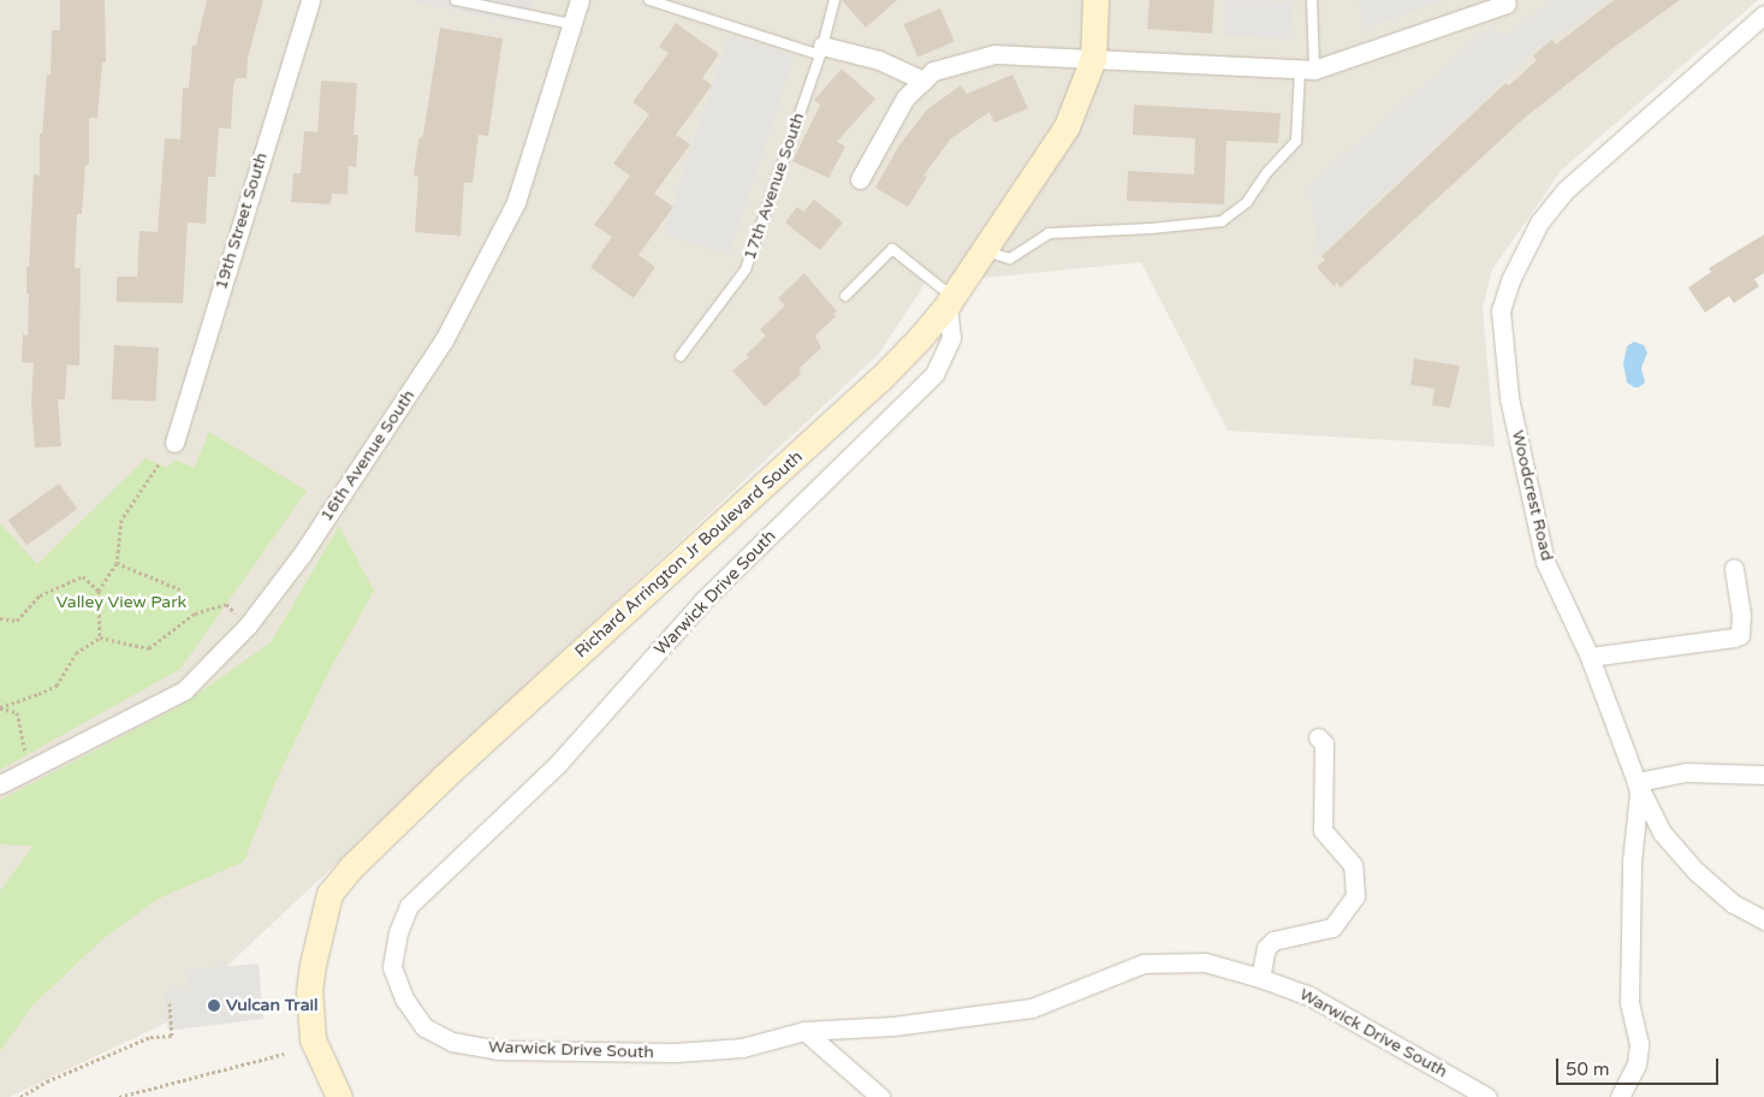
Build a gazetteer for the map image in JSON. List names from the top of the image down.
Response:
{
  "streets": {
    "street": [
      "19th Street South",
      "16th Avenue South",
      "Woodcrest Road",
      "Richard Arrington Jr Boulevard South",
      "Warwick Drive South"
    ],
    "lane": ["17th Avenue South"]
  },
  "crossings": [
    ["Richard Arrington Jr Boulevard South", "Warwick Drive South"]
  ],
  "parks": ["Valley View Park"],
  "places": ["Vulcan Trail"],
  "scale_bar": "50 m"
}
